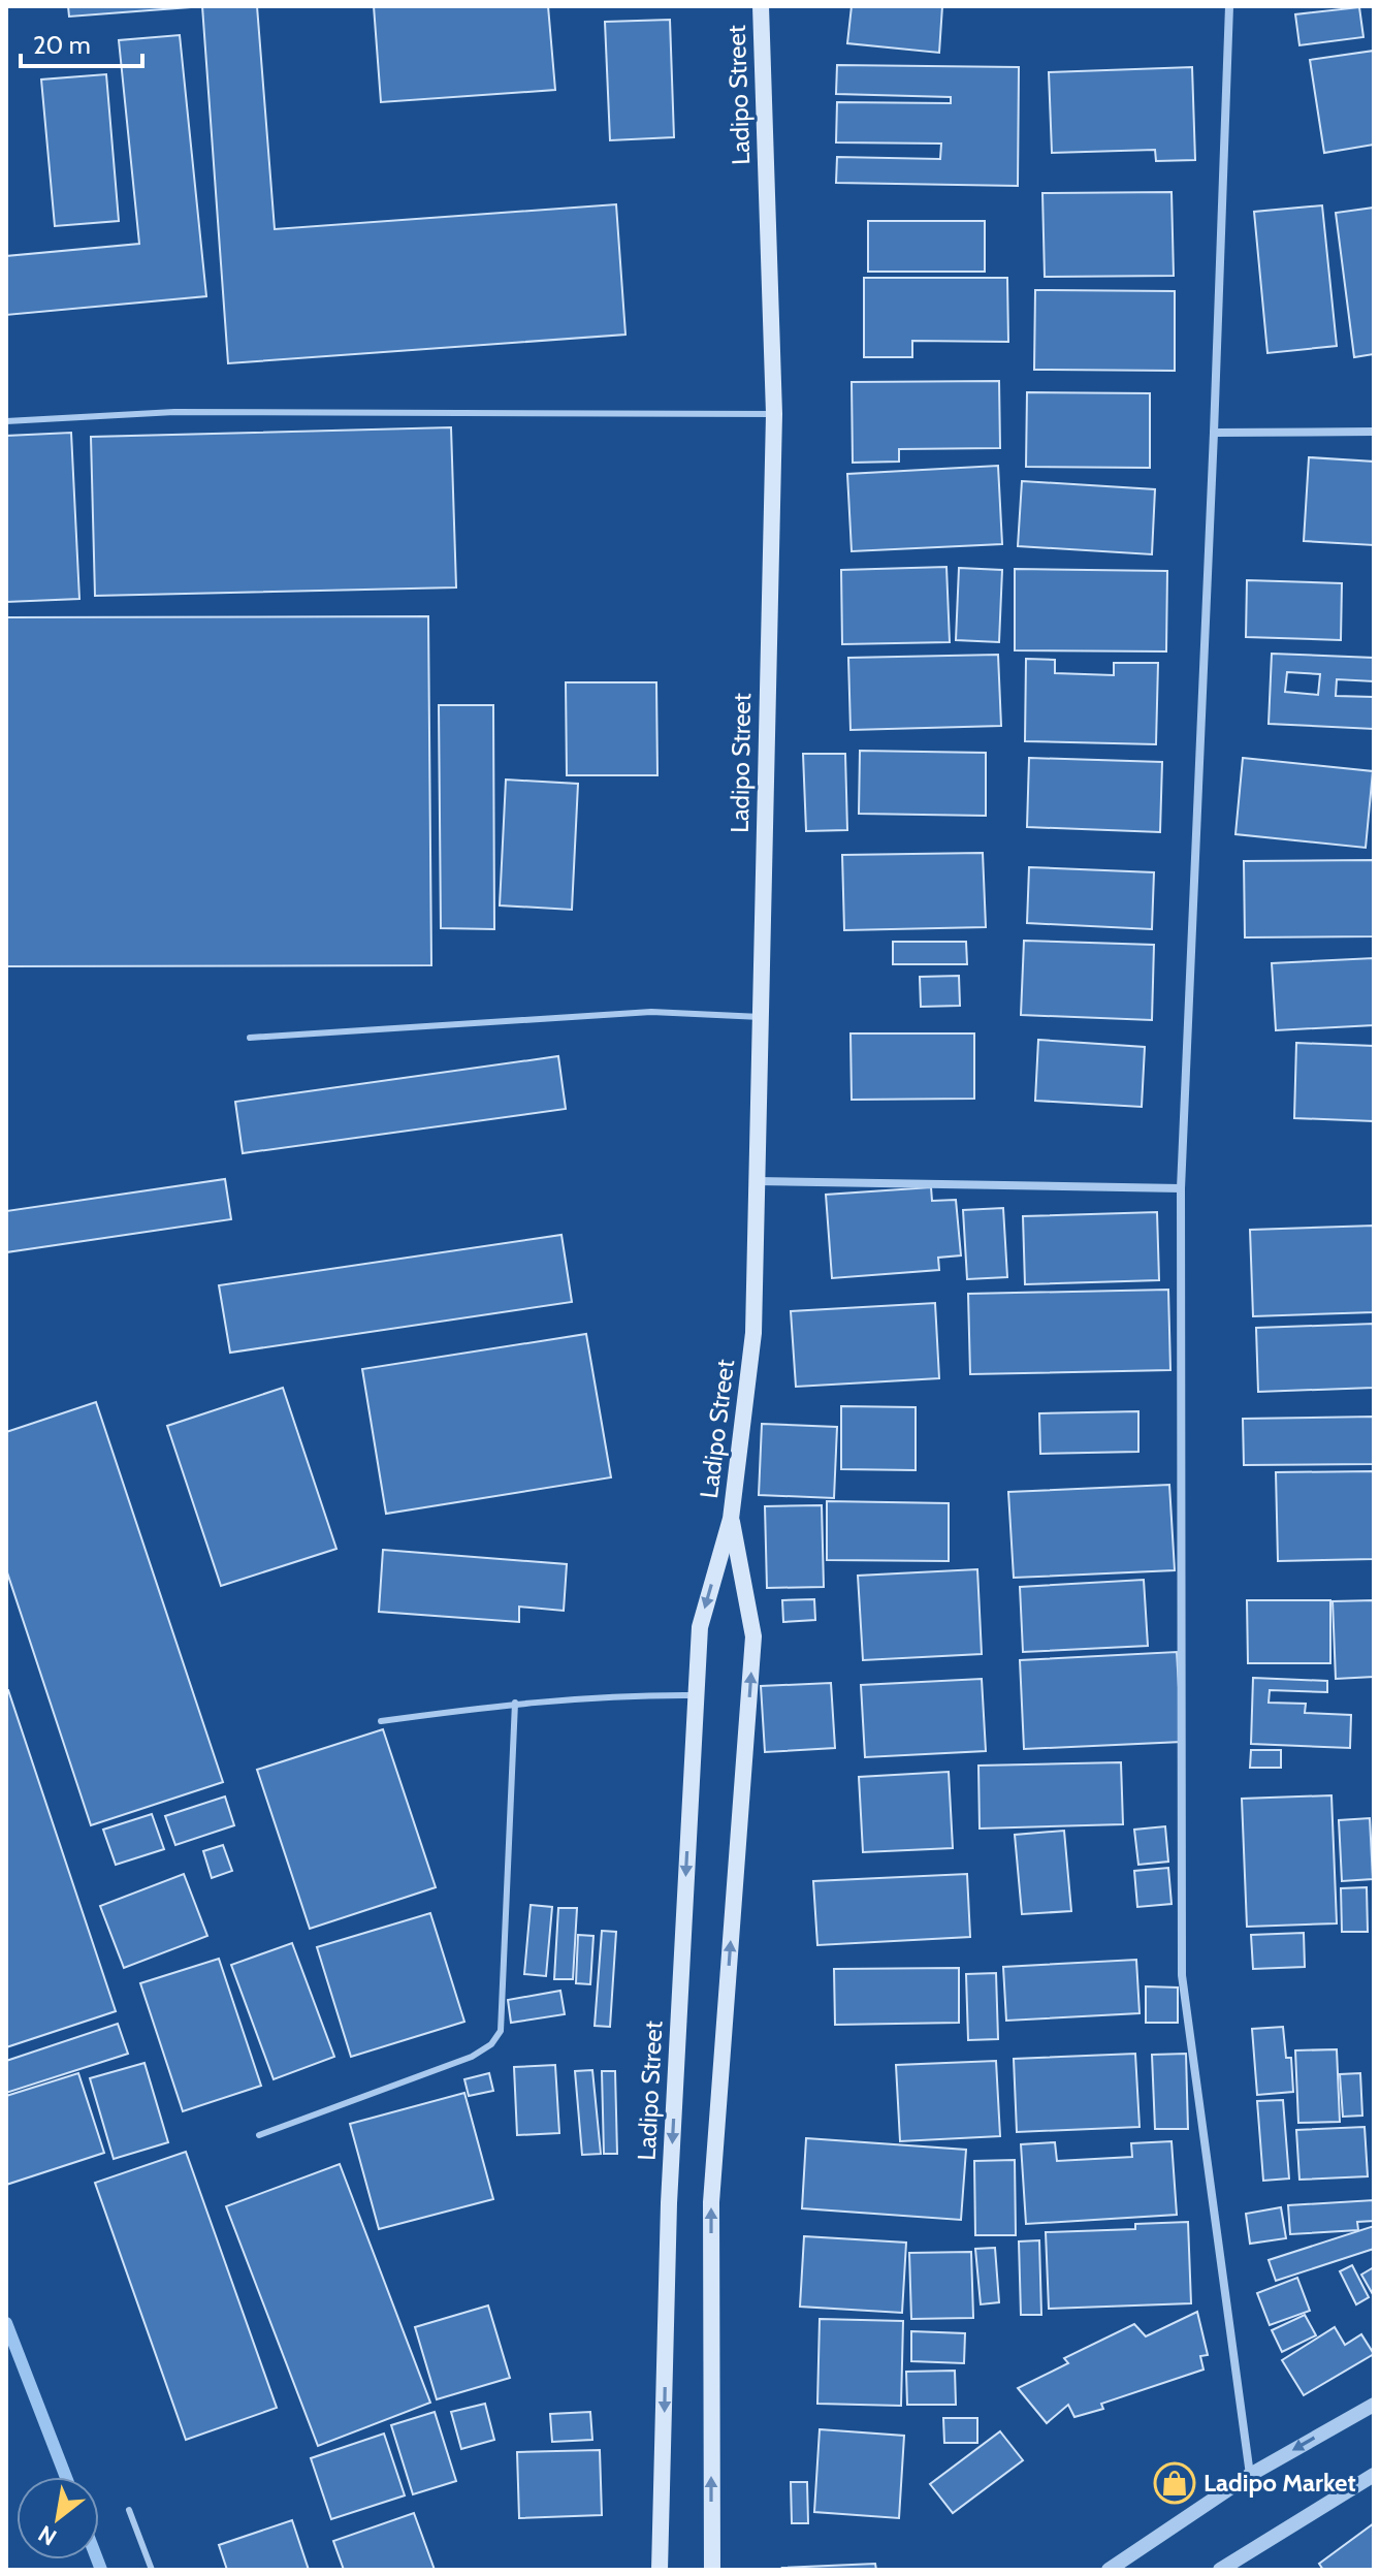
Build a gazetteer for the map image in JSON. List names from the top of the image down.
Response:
{
  "streets": {
    "main road": ["Ladipo Street"]
  },
  "places": {
    "shop": ["Ladipo Market"]
  },
  "scale_bar": "20 m",
  "north": "bottom left"
}
